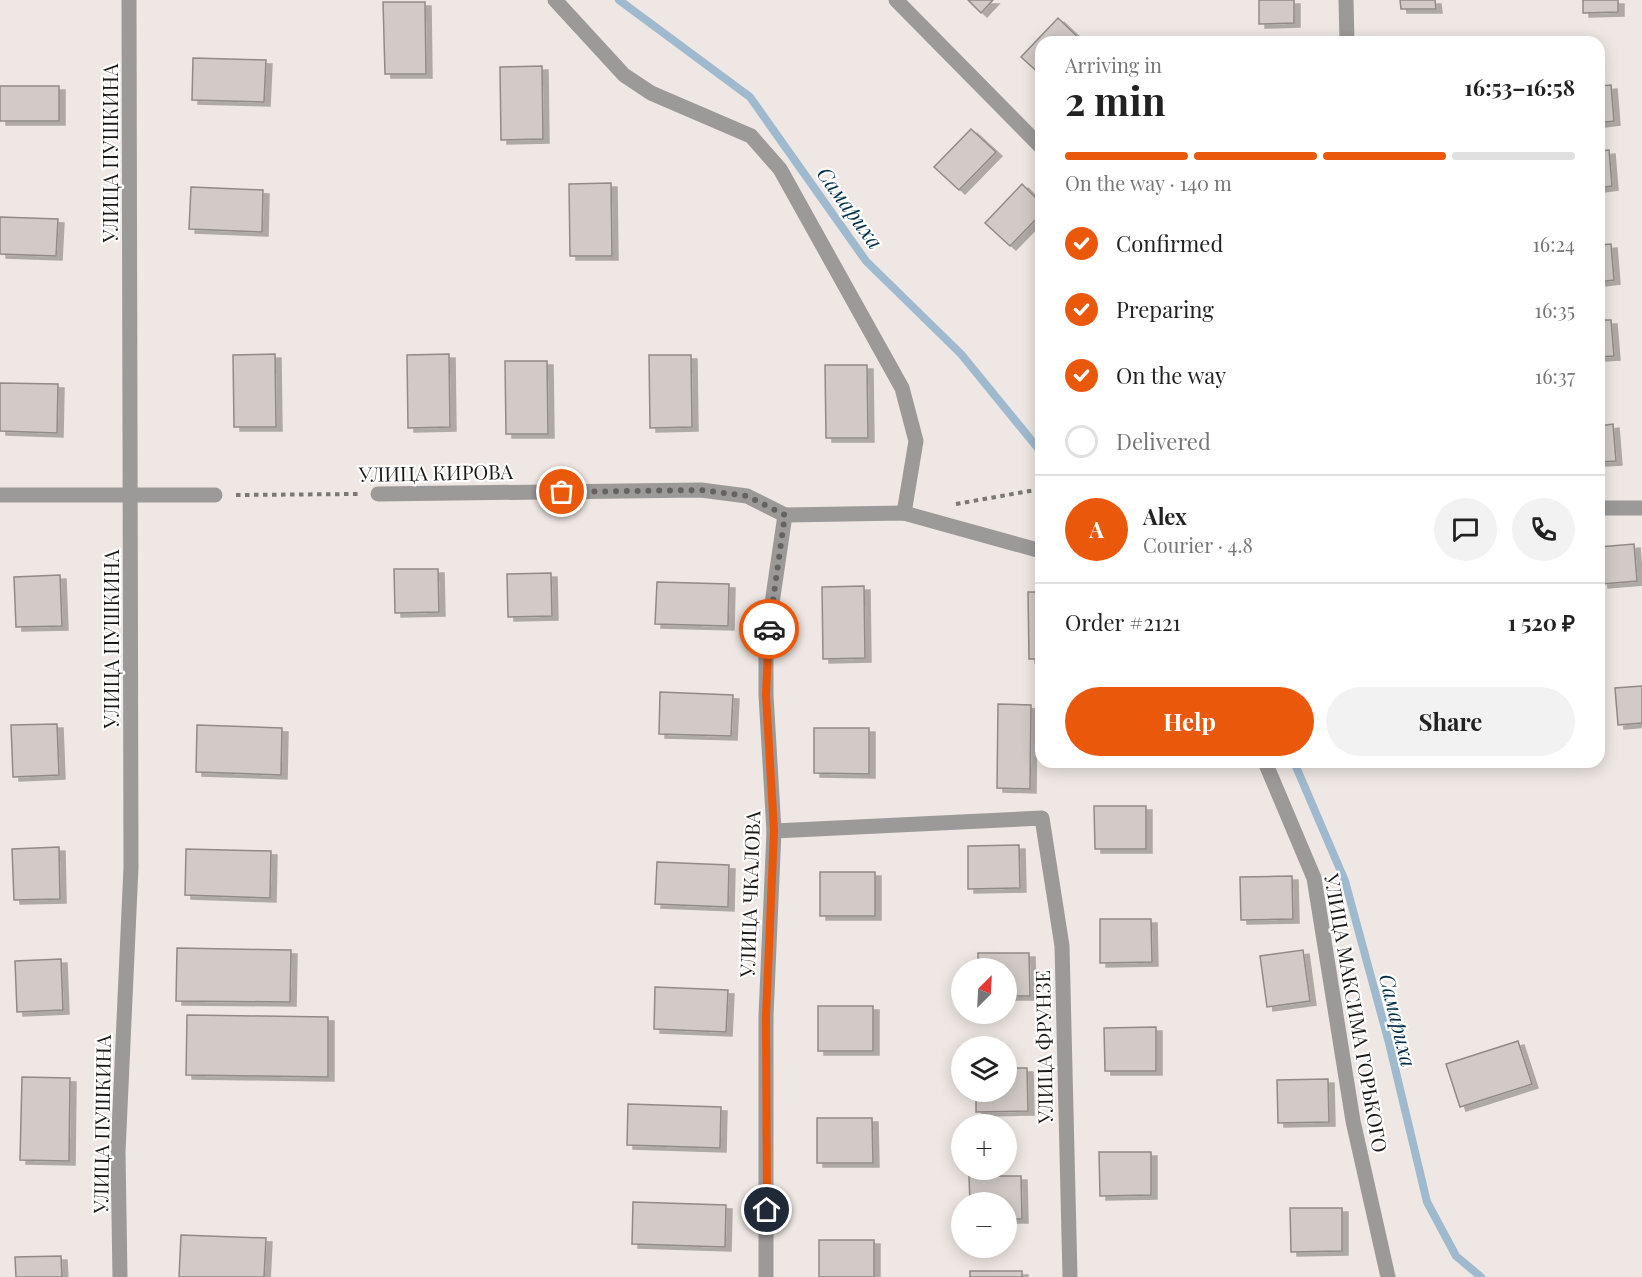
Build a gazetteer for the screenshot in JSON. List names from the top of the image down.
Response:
{
  "streets": {
    "street": [
      "УЛИЦА ПУШКИНА",
      "УЛИЦА КИРОВА",
      "УЛИЦА ЧКАЛОВА",
      "УЛИЦА МАКСИМА ГОРЬКОГО",
      "УЛИЦА ФРУНЗЕ"
    ]
  },
  "crossings": [
    ["УЛИЦА КИРОВА", "УЛИЦА ЧКАЛОВА"],
    ["УЛИЦА ЧКАЛОВА", "УЛИЦА ФРУНЗЕ"]
  ],
  "water": ["Самариха"],
  "north": "top right",
  "page": {
    "heading": ["2 min", "Arriving in", "16:53–16:58"],
    "panel": [
      "Alex",
      "Courier · 4.8",
      "Order #2121",
      "1 520 ₽"
    ],
    "bar": "On the way · 140 m",
    "list": [
      ["Confirmed", "16:24"],
      ["Preparing", "16:35"],
      ["On the way", "16:37"],
      "Delivered"
    ],
    "round": "A",
    "buttons": ["Help", "Share"],
    "map_buttons": ["+", "−"]
  }
}
